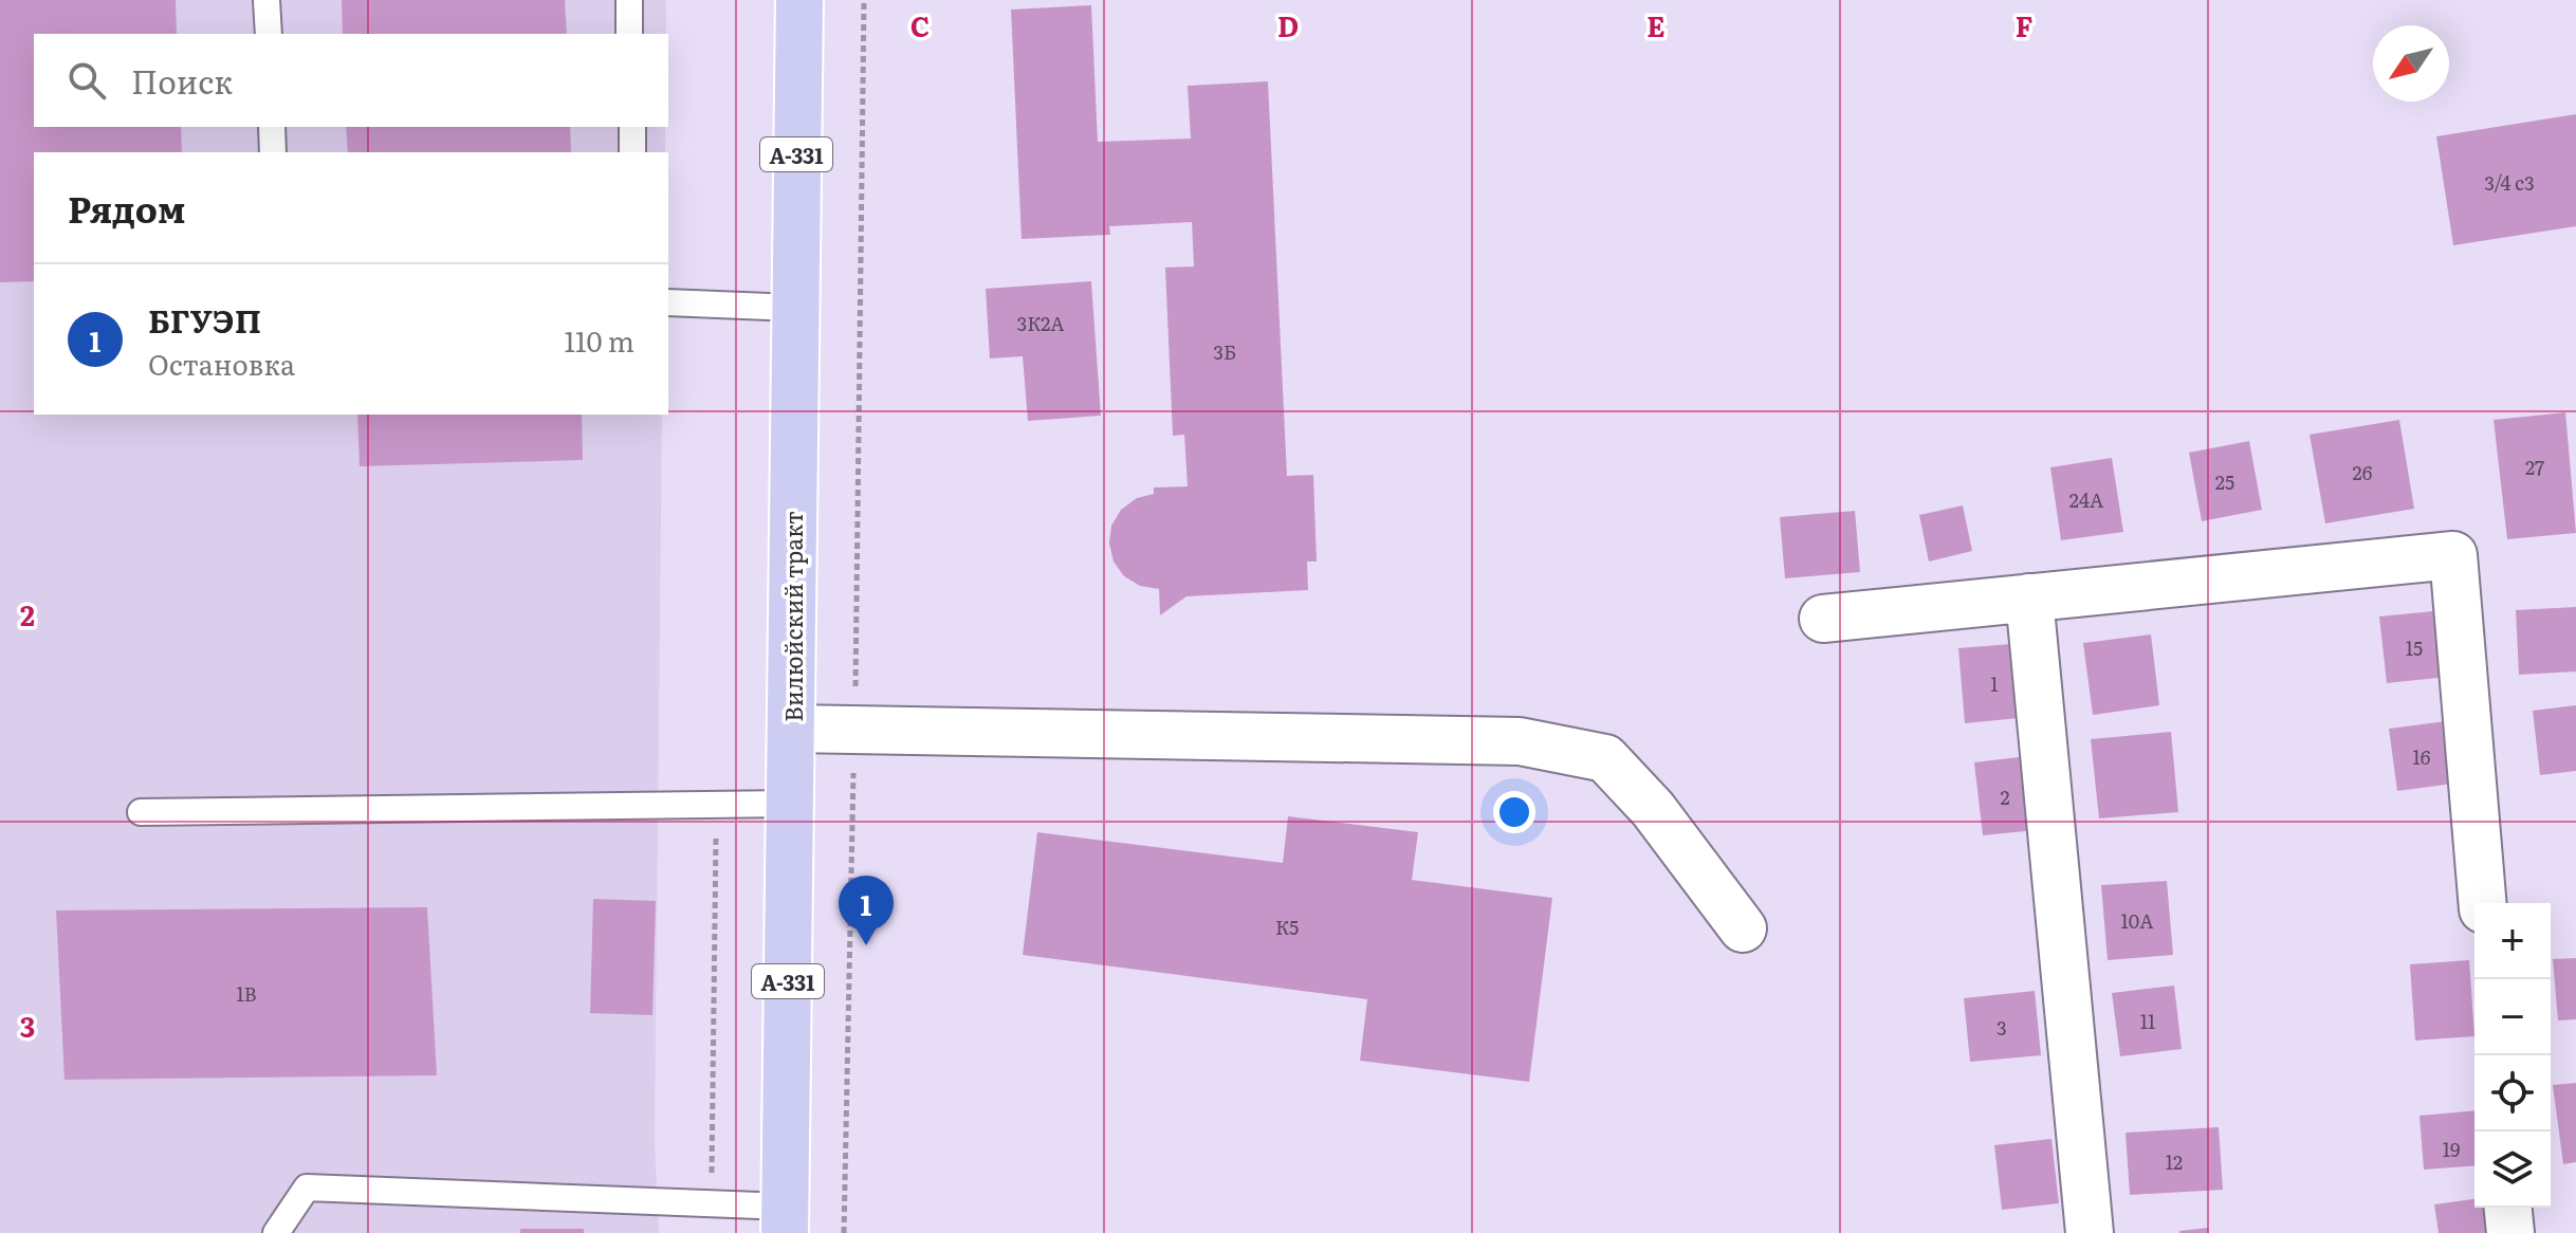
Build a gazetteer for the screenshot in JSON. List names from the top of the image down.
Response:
{
  "streets": {
    "main road": ["А-331", "Вилюйский тракт"]
  },
  "house_numbers": [
    "3/4 с3",
    "3К2А",
    "3Б",
    "27",
    "26",
    "25",
    "24А",
    "15",
    "1",
    "16",
    "2",
    "10А",
    "К5",
    "1В",
    "11",
    "3",
    "19",
    "12"
  ],
  "north": "bottom left",
  "page": {
    "search": "Поиск",
    "heading": "Рядом",
    "list": [
      {
        "mark": "1",
        "name": "БГУЭП",
        "note": "Остановка",
        "value": "110 m"
      }
    ],
    "pins": "1",
    "map_buttons": ["+", "−"]
  },
  "grid": {
    "columns": [
      "C",
      "D",
      "E",
      "F"
    ],
    "rows": ["2", "3"]
  }
}
